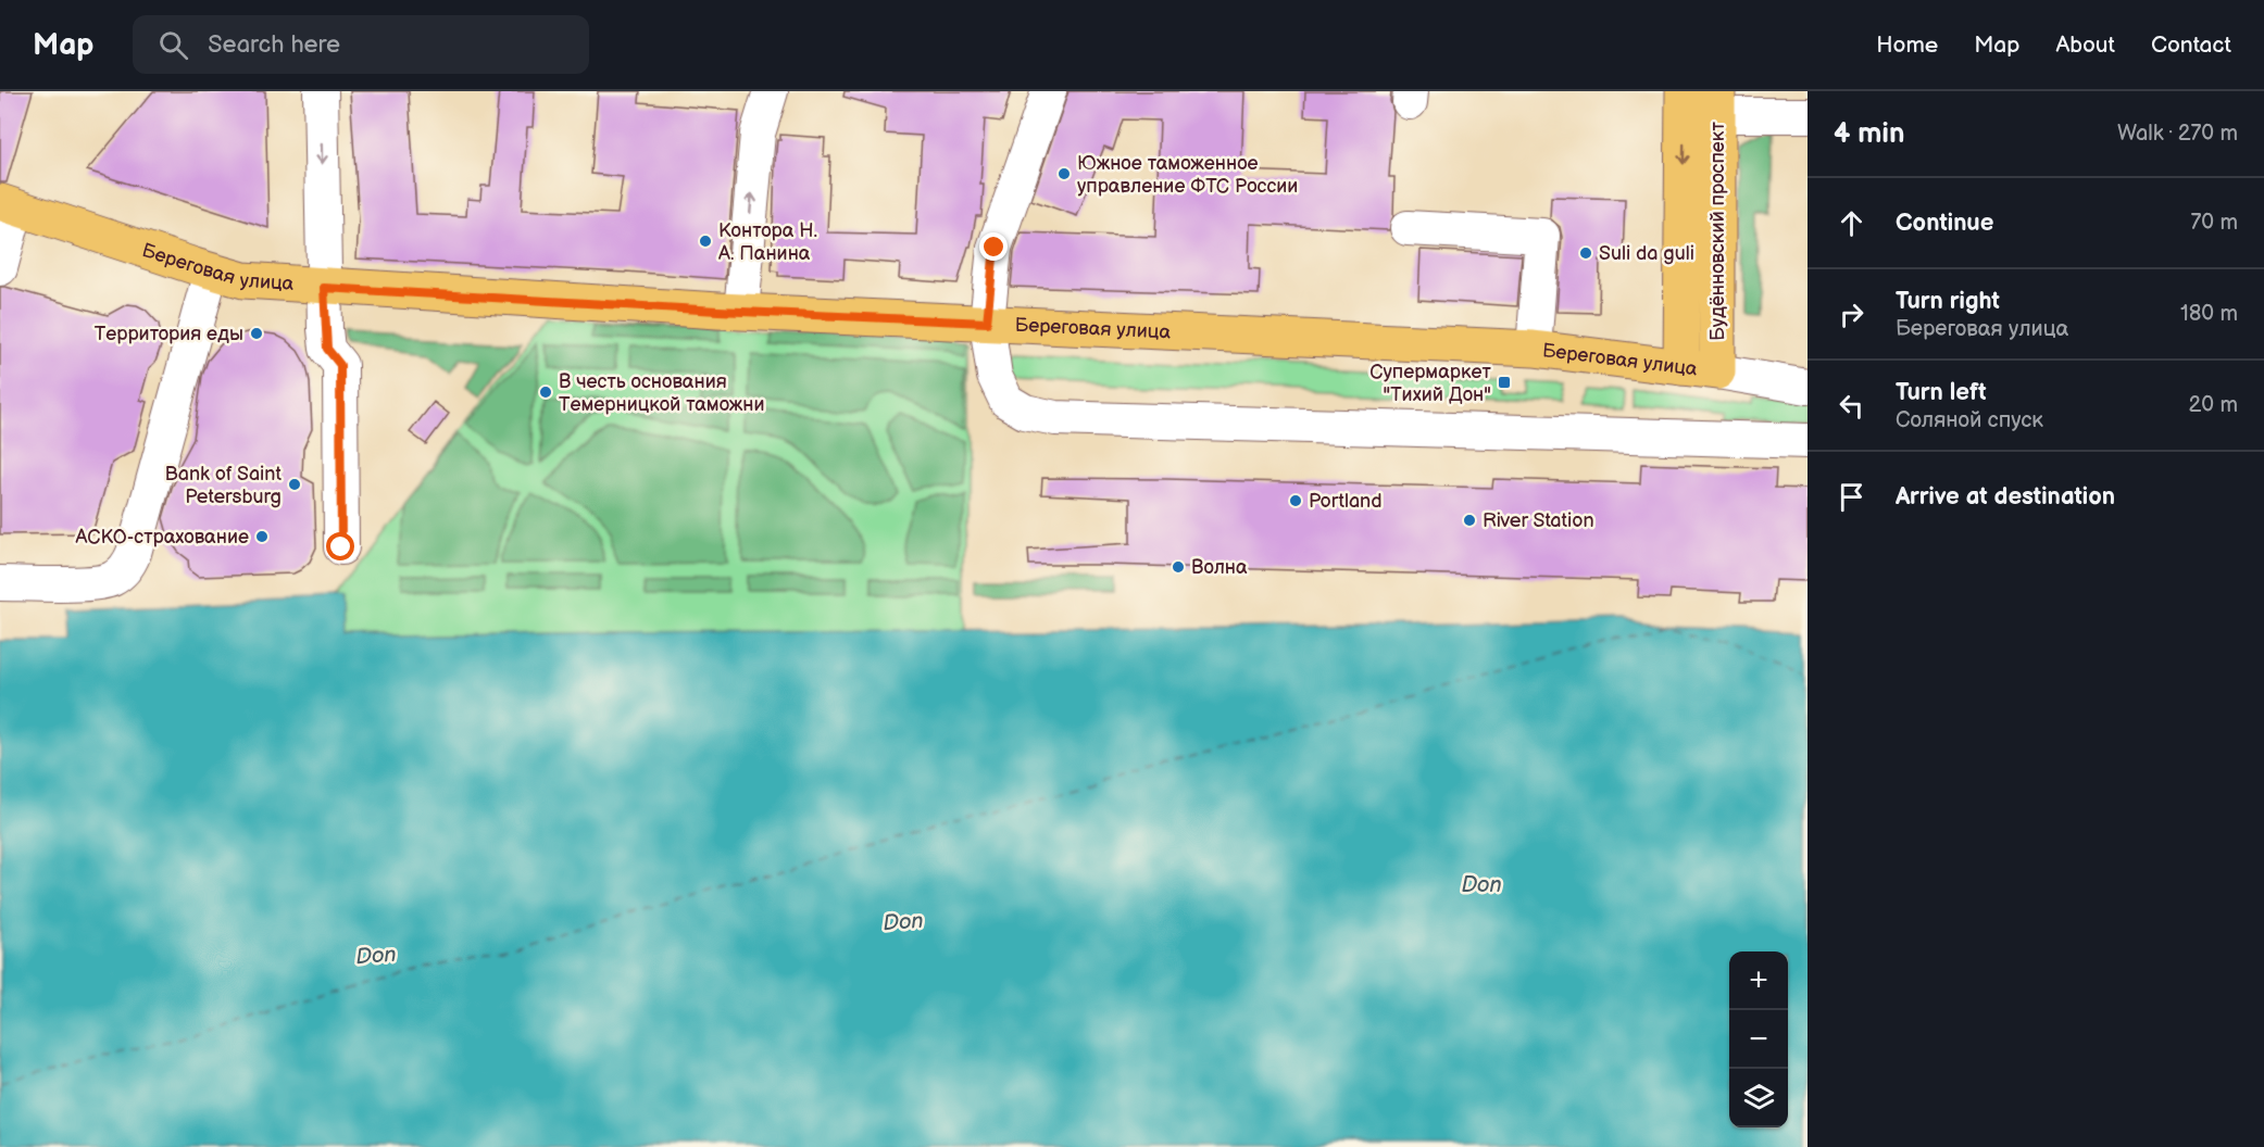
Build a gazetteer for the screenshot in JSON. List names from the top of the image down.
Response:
{
  "streets": {
    "main road": ["Будённовский проспект", "Береговая улица"]
  },
  "crossings": [
    ["Будённовский проспект", "Береговая улица"]
  ],
  "water": ["Don"],
  "places": {
    "other": [
      "Южное таможенное управление ФТС России",
      "Контора Н. А. Панина",
      "Suli da guli",
      "Территория еды",
      "В честь основания Темерницкой таможни",
      "Bank of Saint Petersburg",
      "Portland",
      "River Station",
      "АСКО-страхование",
      "Волна"
    ],
    "transit": ["Супермаркет \"Тихий Дон\""]
  },
  "page": {
    "header": "Map",
    "search": "Search here",
    "nav": [
      "Home",
      "Map",
      "About",
      "Contact"
    ],
    "heading": ["4 min", "Walk · 270 m"],
    "list": [
      ["Continue", "70 m"],
      ["Turn right", "Береговая улица", "180 m"],
      ["Turn left", "Соляной спуск", "20 m"],
      "Arrive at destination"
    ],
    "map_buttons": ["+", "−"]
  }
}
